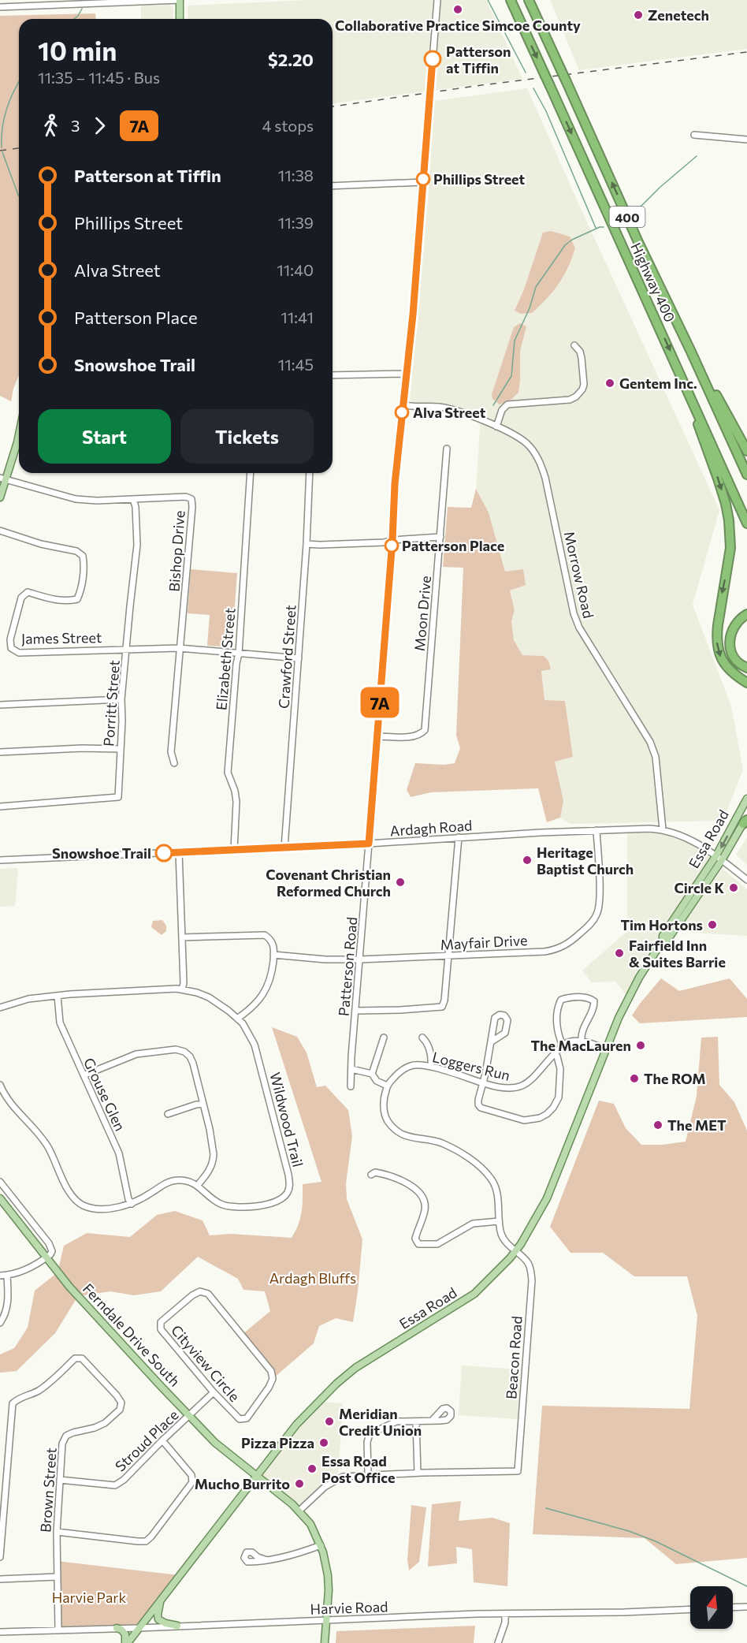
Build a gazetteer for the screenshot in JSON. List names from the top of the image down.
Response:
{
  "streets": {
    "highway": ["400", "Highway 400"],
    "main road": ["Essa Road", "Ferndale Drive South"],
    "street": [
      "Bishop Drive",
      "Morrow Road",
      "Moon Drive",
      "James Street",
      "Crawford Street",
      "Elizabeth Street",
      "Porritt Street",
      "Ardagh Road",
      "Mayfair Drive",
      "Patterson Road",
      "Loggers Run",
      "Grouse Glen",
      "Wildwood Trail",
      "Beacon Road",
      "Cityview Circle",
      "Stroud Place",
      "Brown Street",
      "Harvie Road"
    ]
  },
  "crossings": [
    ["Bishop Drive", "James Street"],
    ["Bishop Drive", "Porritt Street"],
    ["Morrow Road", "Ardagh Road"],
    ["Morrow Road", "Patterson Road"],
    ["Moon Drive", "Patterson Road"],
    ["James Street", "Crawford Street"],
    ["James Street", "Elizabeth Street"],
    ["James Street", "Porritt Street"],
    ["Crawford Street", "Ardagh Road"],
    ["Elizabeth Street", "Ardagh Road"],
    ["Ardagh Road", "Essa Road"],
    ["Ardagh Road", "Mayfair Drive"],
    ["Ardagh Road", "Patterson Road"],
    ["Essa Road", "Ferndale Drive South"],
    ["Essa Road", "Beacon Road"],
    ["Essa Road", "Harvie Road"],
    ["Mayfair Drive", "Patterson Road"],
    ["Grouse Glen", "Wildwood Trail"],
    ["Ferndale Drive South", "Stroud Place"],
    ["Ferndale Drive South", "Harvie Road"],
    ["Cityview Circle", "Stroud Place"],
    ["Stroud Place", "Brown Street"],
    ["Brown Street", "Harvie Road"]
  ],
  "parks": ["Ardagh Bluffs", "Harvie Park"],
  "places": [
    "Collaborative Practice Simcoe County",
    "Zenetech",
    "Patterson at Tiffin",
    "Phillips Street",
    "Gentem Inc.",
    "Alva Street",
    "Patterson Place",
    "Snowshoe Trail",
    "Heritage Baptist Church",
    "Covenant Christian Reformed Church",
    "Circle K",
    "Tim Hortons",
    "Fairfield Inn & Suites Barrie",
    "The MacLauren",
    "The ROM",
    "The MET",
    "Meridian Credit Union",
    "Pizza Pizza",
    "Essa Road Post Office",
    "Mucho Burrito"
  ],
  "lines": ["bus line 7A"],
  "north": "top",
  "page": {
    "on_map": "7A",
    "heading": ["10 min", "11:35 – 11:45 · Bus", "$2.20"],
    "legs": ["3", "7A", "4 stops"],
    "list": [
      {
        "name": "Patterson at Tiffin",
        "value": "11:38"
      },
      {
        "name": "Phillips Street",
        "value": "11:39"
      },
      {
        "name": "Alva Street",
        "value": "11:40"
      },
      {
        "name": "Patterson Place",
        "value": "11:41"
      },
      {
        "name": "Snowshoe Trail",
        "value": "11:45"
      }
    ],
    "buttons": ["Start", "Tickets"]
  }
}
